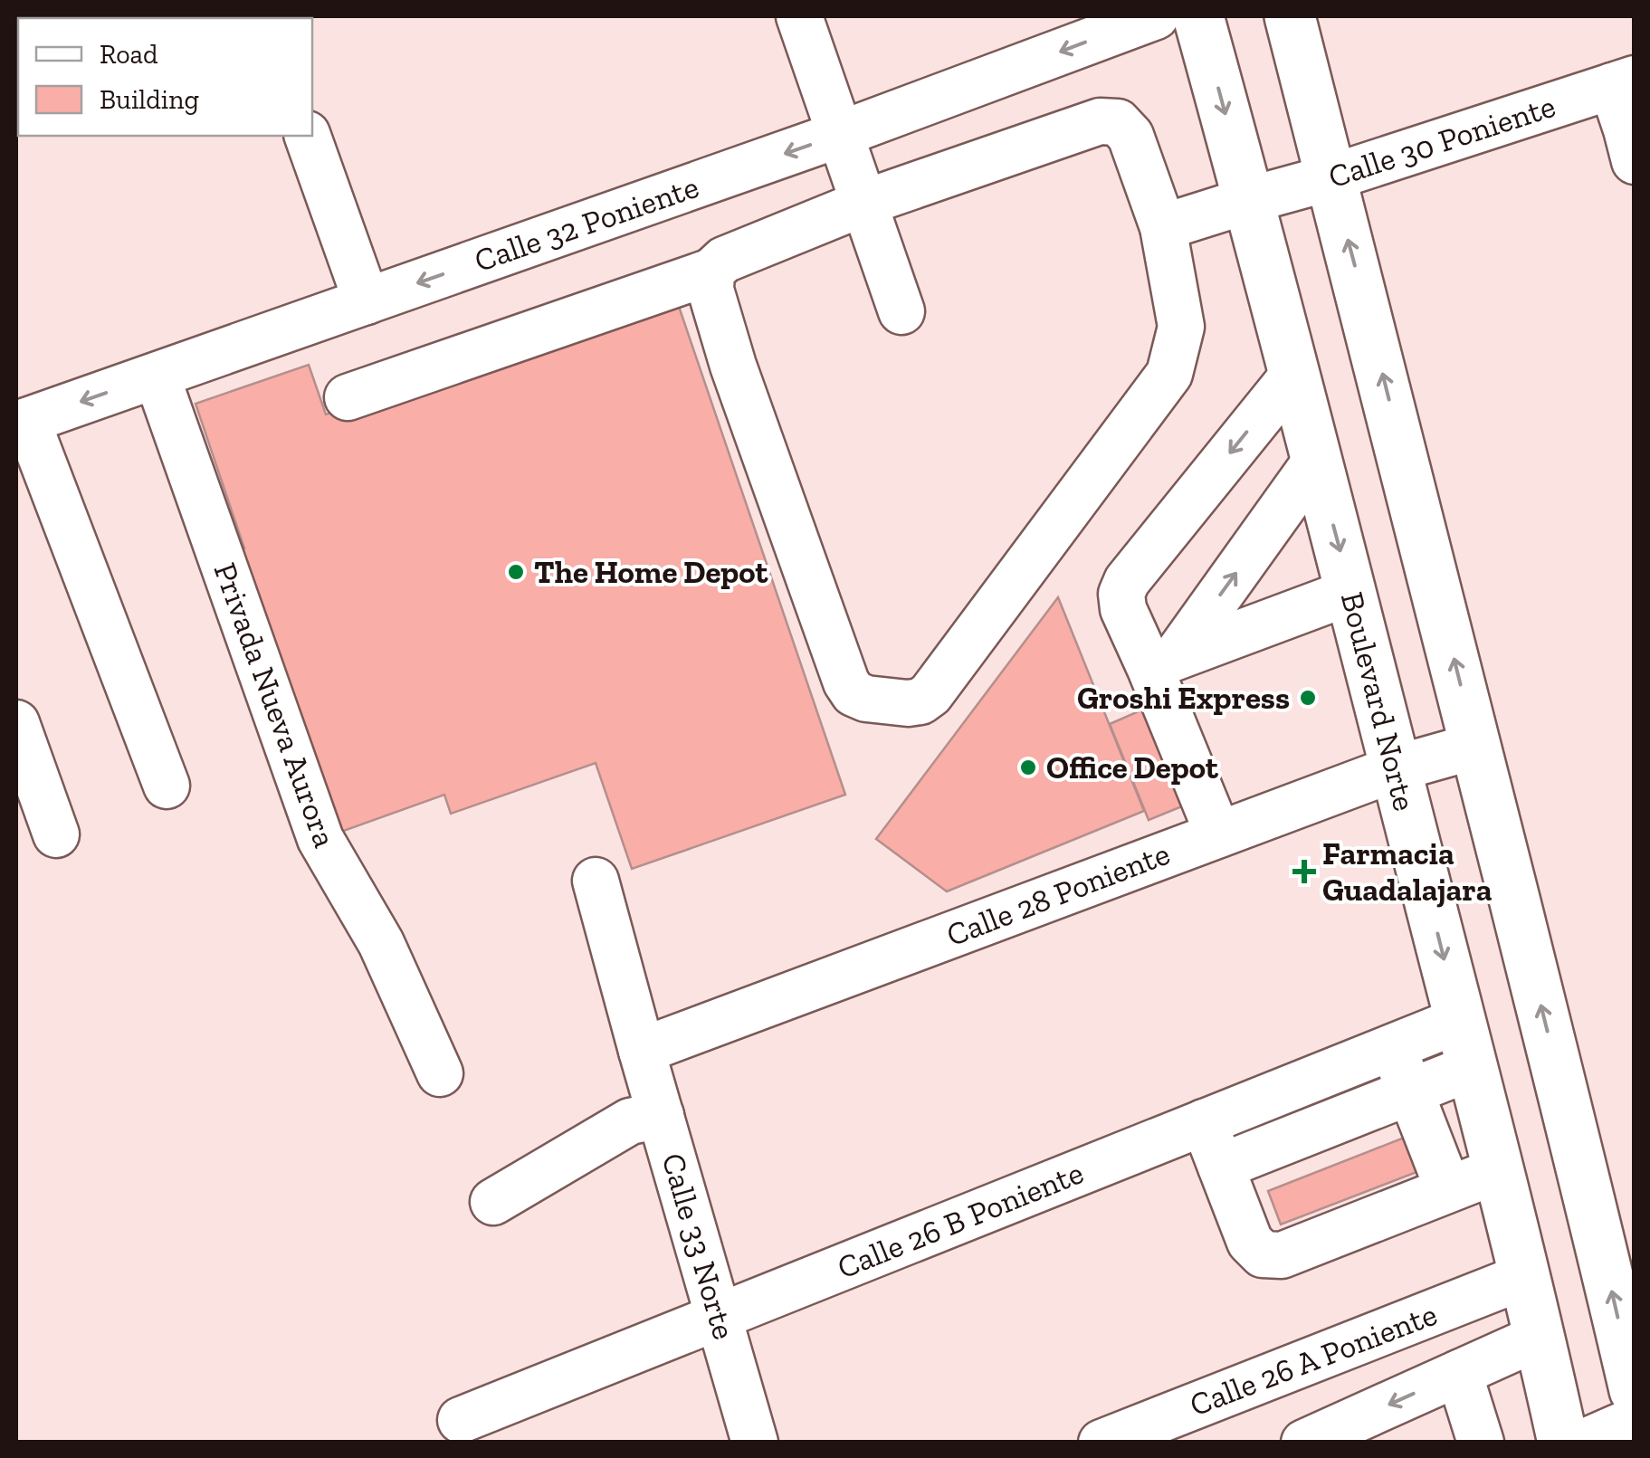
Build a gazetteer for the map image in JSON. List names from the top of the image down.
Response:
{
  "streets": {
    "main road": ["Boulevard Norte"],
    "street": [
      "Calle 30 Poniente",
      "Calle 32 Poniente",
      "Privada Nueva Aurora",
      "Calle 28 Poniente",
      "Calle 26 B Poniente",
      "Calle 33 Norte",
      "Calle 26 A Poniente"
    ]
  },
  "crossings": [
    ["Calle 30 Poniente", "Boulevard Norte"],
    ["Calle 32 Poniente", "Privada Nueva Aurora"],
    ["Boulevard Norte", "Calle 28 Poniente"],
    ["Boulevard Norte", "Calle 26 B Poniente"],
    ["Boulevard Norte", "Calle 26 A Poniente"],
    ["Calle 28 Poniente", "Calle 33 Norte"],
    ["Calle 26 B Poniente", "Calle 33 Norte"]
  ],
  "places": {
    "other": ["The Home Depot", "Groshi Express", "Office Depot"],
    "health": ["Farmacia Guadalajara"]
  },
  "legend": ["Road", "Building"]
}
